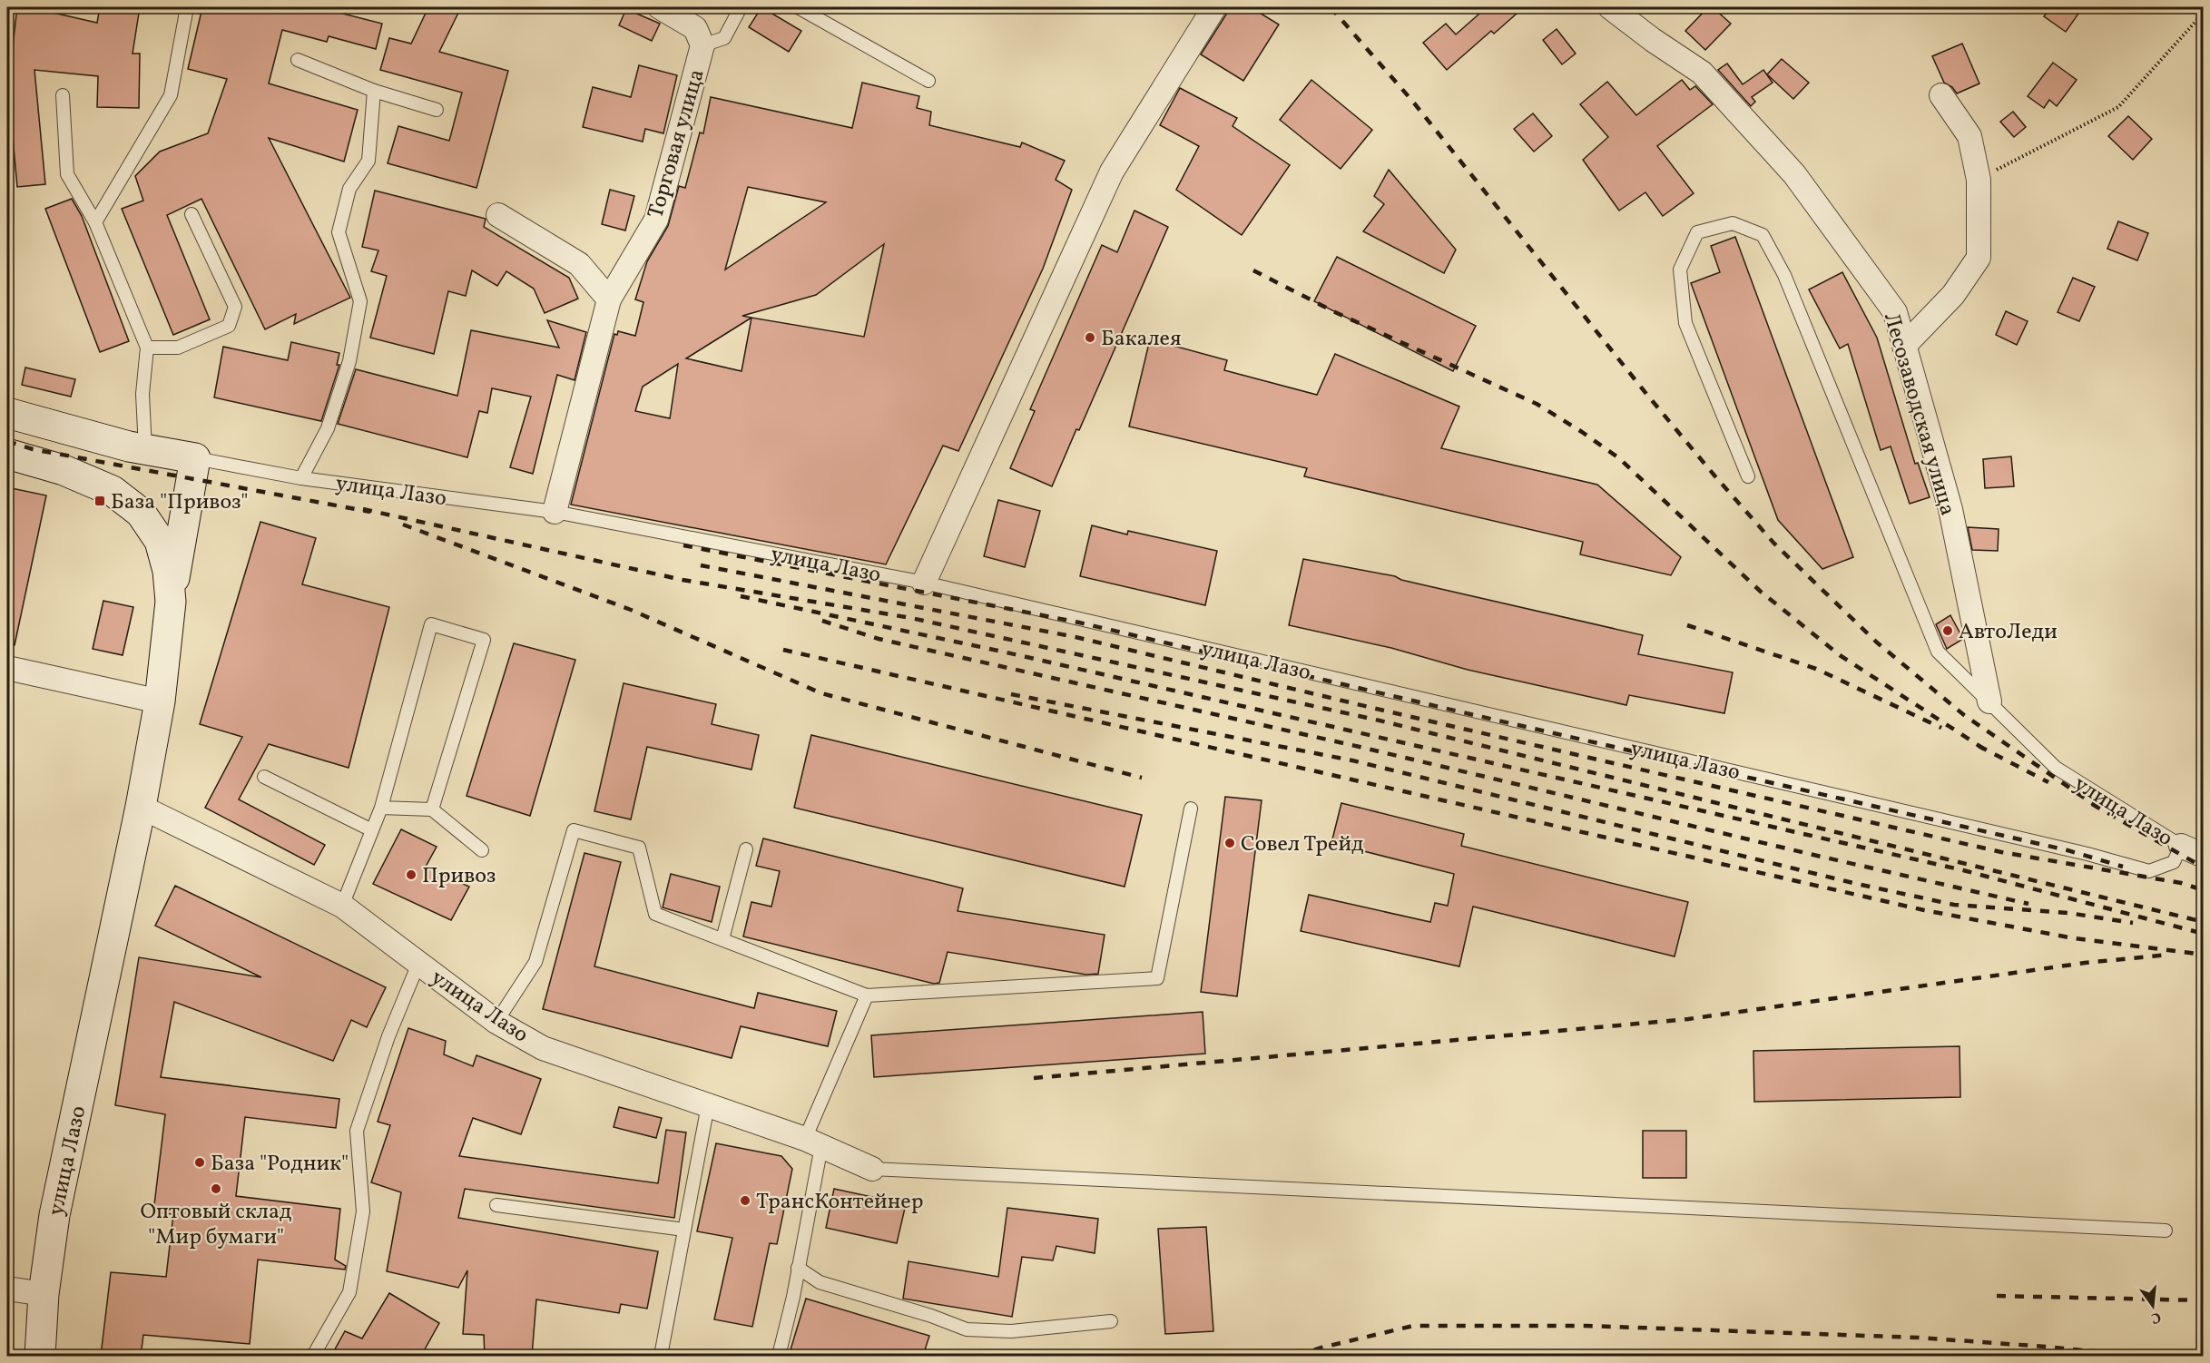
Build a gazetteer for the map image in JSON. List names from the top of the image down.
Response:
{
  "streets": {
    "main road": ["улица Лазо"],
    "street": ["Торговая улица", "Лесозаводская улица"]
  },
  "crossings": [
    ["Торговая улица", "улица Лазо"],
    ["Лесозаводская улица", "улица Лазо"]
  ],
  "places": {
    "other": [
      "Бакалея",
      "АвтоЛеди",
      "Совел Трейд",
      "Привоз",
      "База \"Родник\"",
      "Оптовый склад \"Мир бумаги\"",
      "ТрансКонтейнер"
    ],
    "transit": ["База \"Привоз\""]
  },
  "north": "bottom"
}
